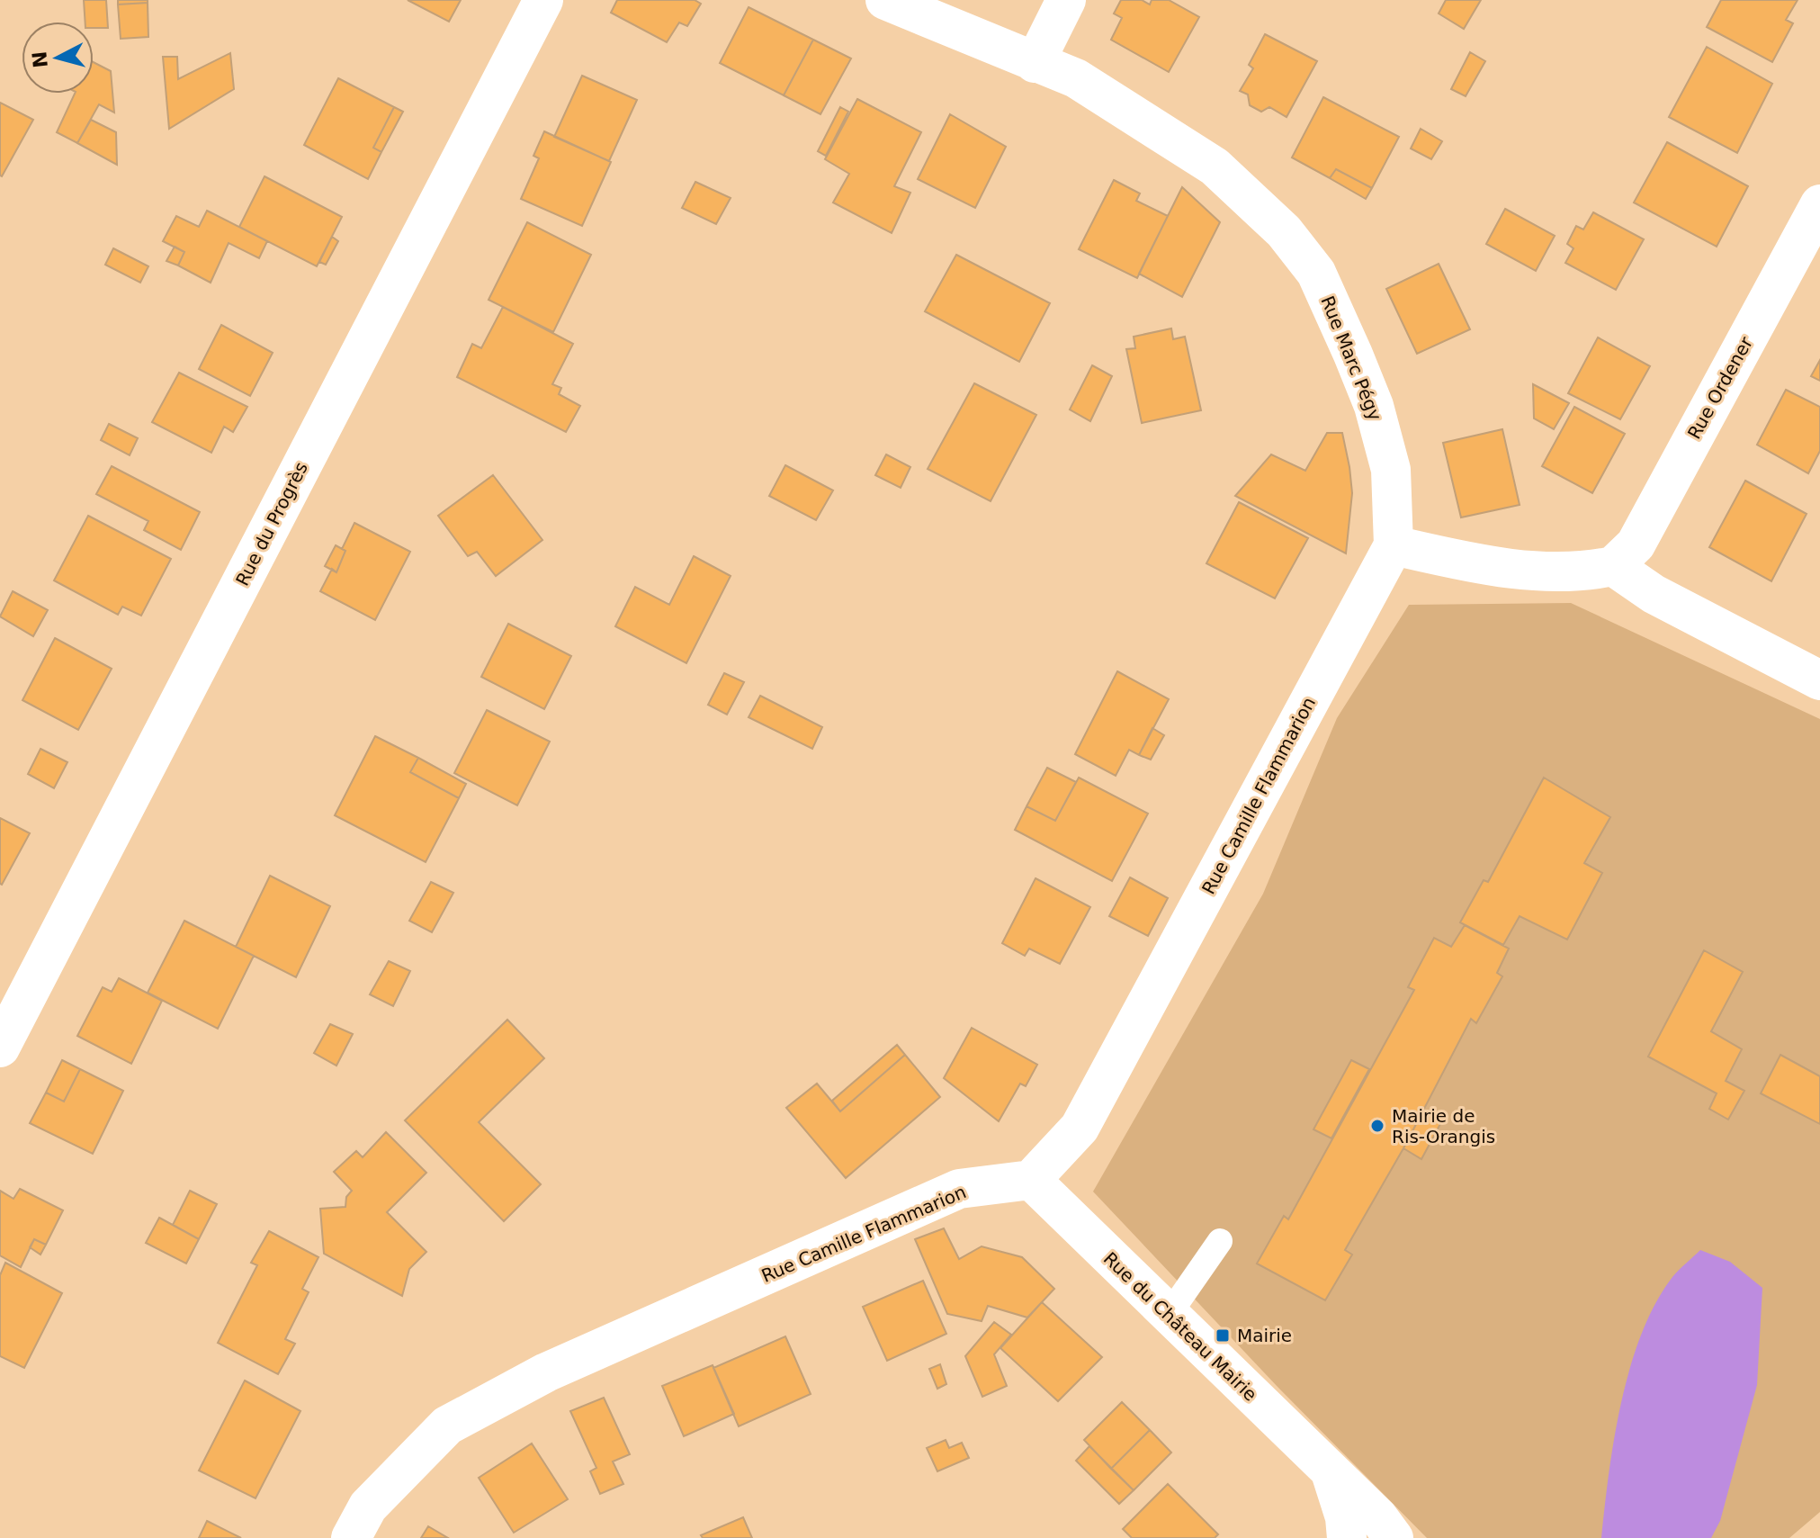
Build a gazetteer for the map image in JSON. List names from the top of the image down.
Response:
{
  "streets": {
    "street": [
      "Rue Marc Pégy",
      "Rue Ordener",
      "Rue du Progrès",
      "Rue Camille Flammarion",
      "Rue du Château Mairie"
    ]
  },
  "crossings": [
    ["Rue Marc Pégy", "Rue Camille Flammarion"],
    ["Rue Camille Flammarion", "Rue du Château Mairie"]
  ],
  "places": {
    "other": ["Mairie de Ris-Orangis"],
    "transit": ["Mairie"]
  },
  "north": "left"
}
